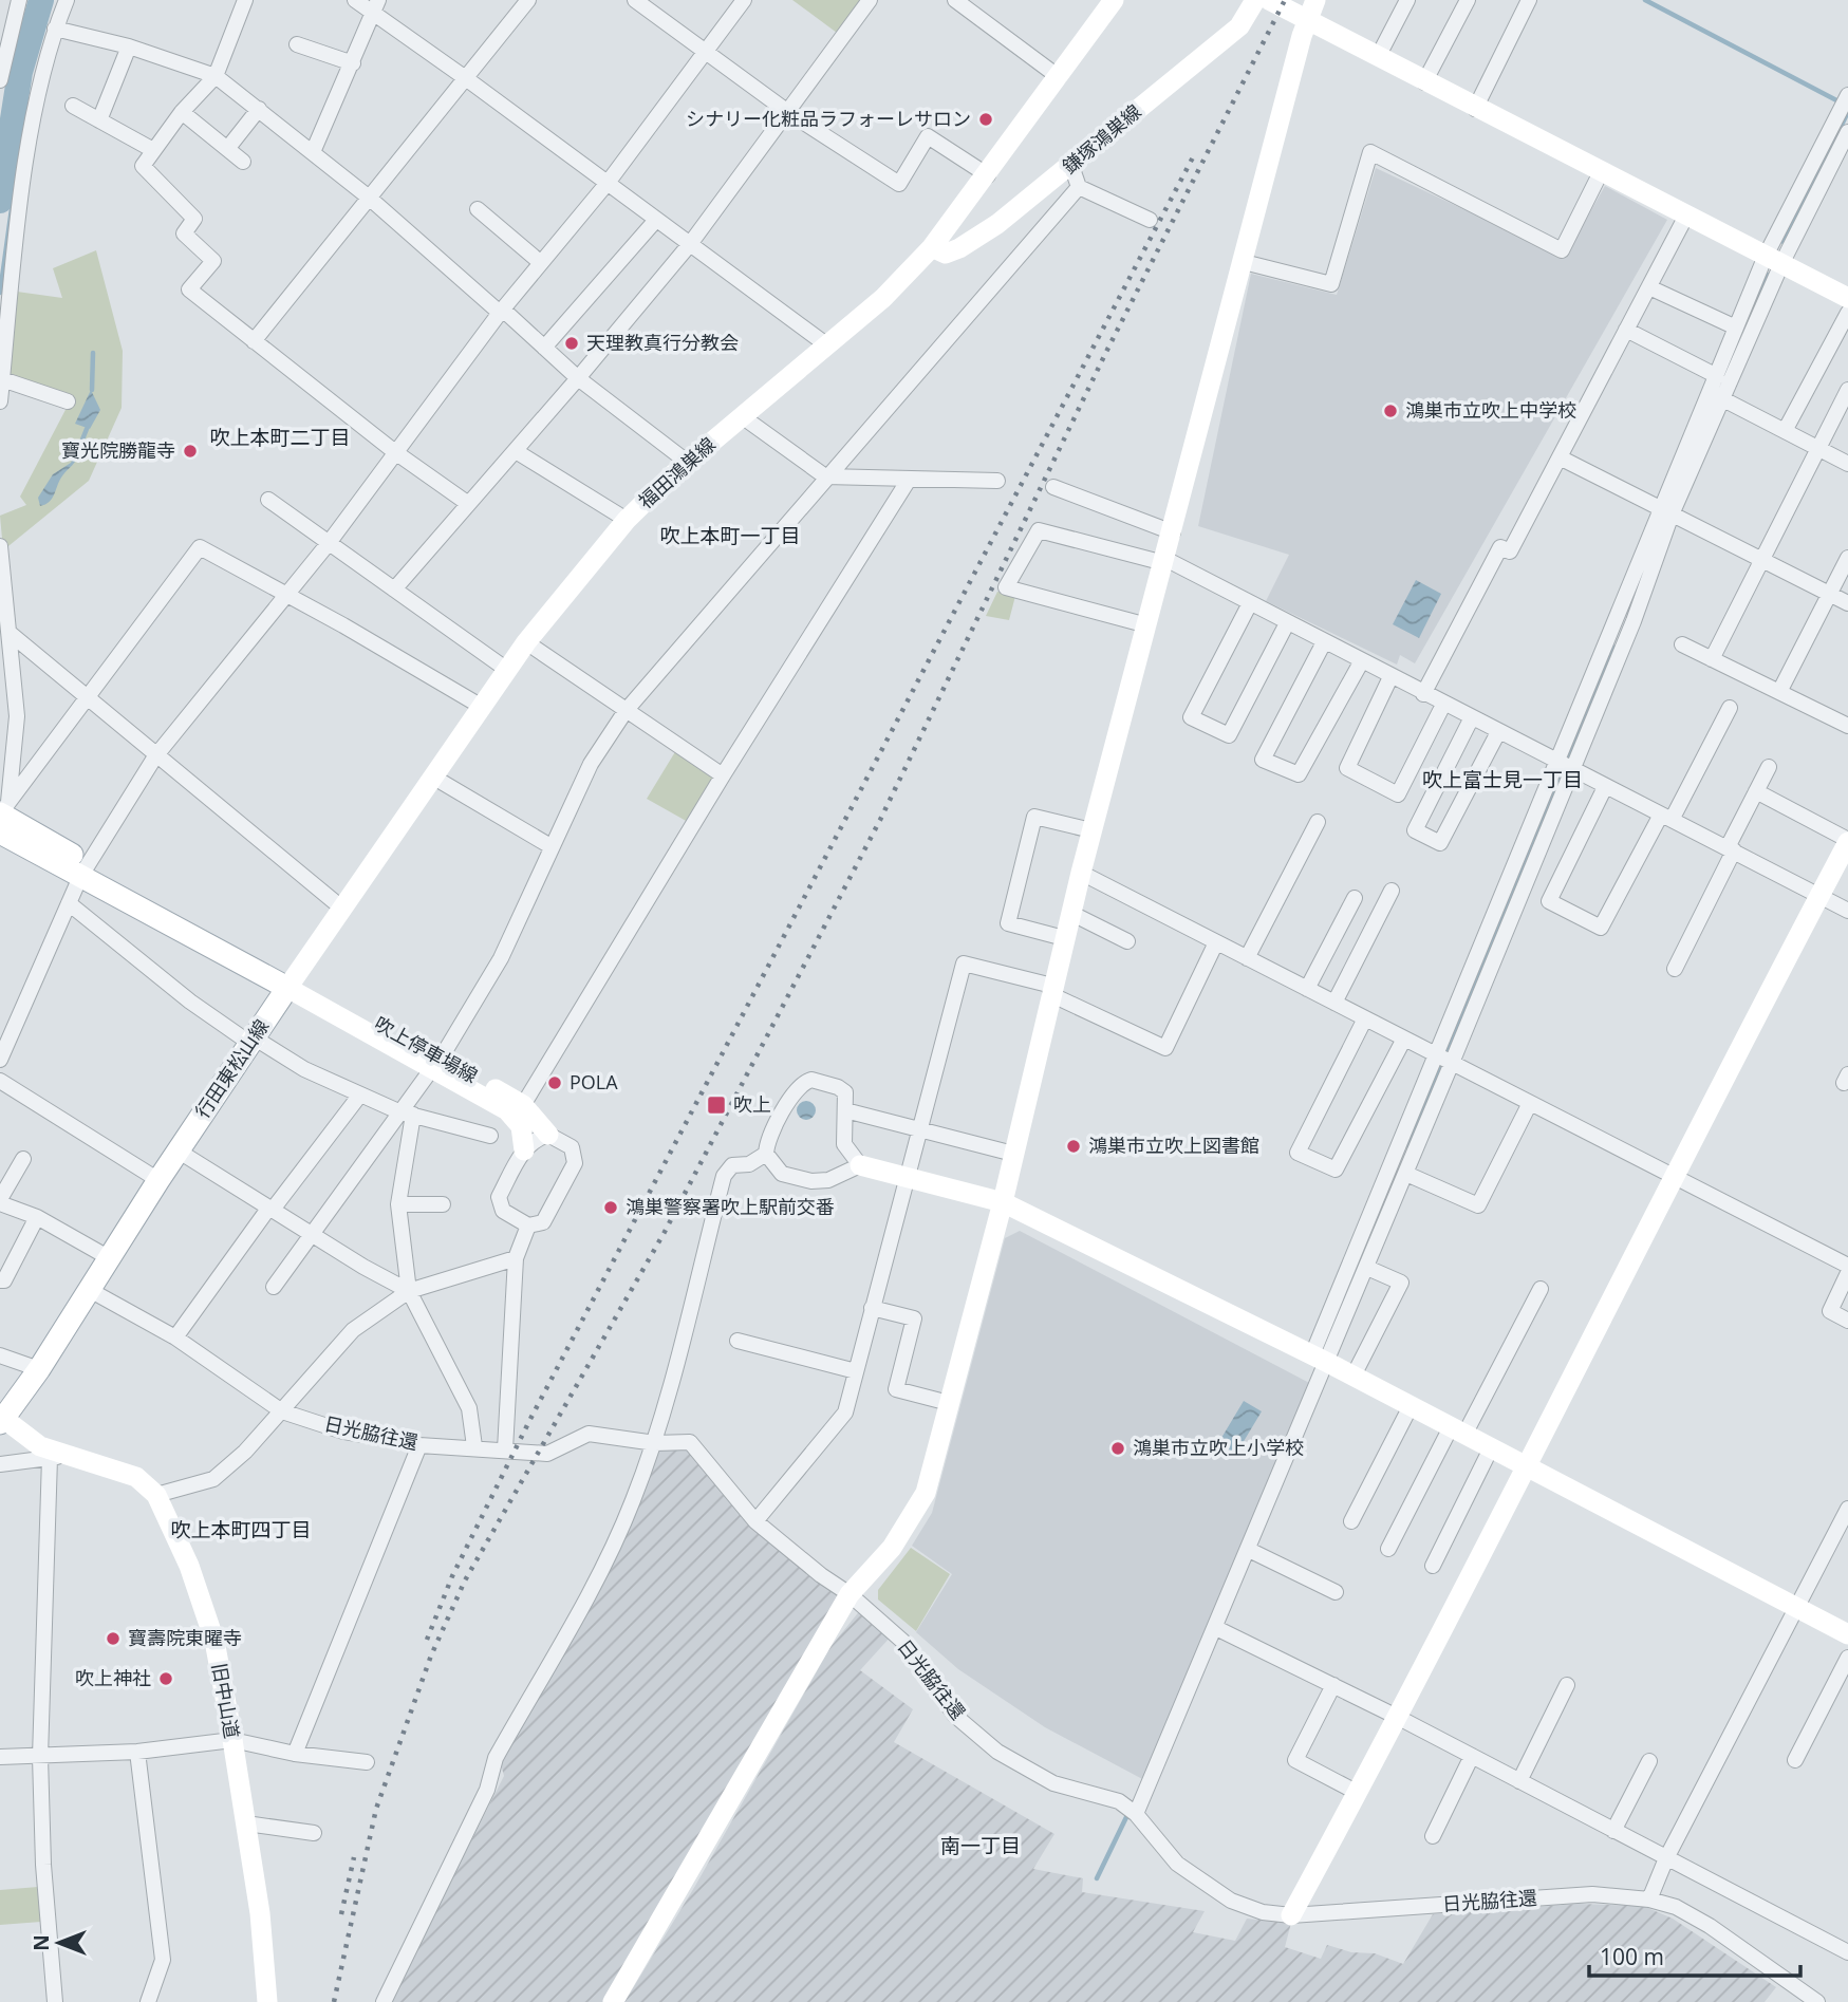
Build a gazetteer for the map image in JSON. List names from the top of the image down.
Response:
{
  "streets": {
    "main road": ["行田東松山線"],
    "street": [
      "鎌塚鴻巣線",
      "福田鴻巣線",
      "吹上停車場線",
      "日光脇往還",
      "旧中山道"
    ]
  },
  "crossings": [
    ["鎌塚鴻巣線", "福田鴻巣線"],
    ["福田鴻巣線", "吹上停車場線"],
    ["福田鴻巣線", "行田東松山線"],
    ["吹上停車場線", "行田東松山線"],
    ["行田東松山線", "日光脇往還"],
    ["行田東松山線", "旧中山道"]
  ],
  "districts": [
    "吹上本町二丁目",
    "吹上本町一丁目",
    "吹上富士見一丁目",
    "吹上本町四丁目",
    "南一丁目"
  ],
  "places": {
    "other": [
      "シナリー化粧品ラフォーレサロン",
      "天理教真行分教会",
      "鴻巣市立吹上中学校",
      "寶光院勝龍寺",
      "POLA",
      "鴻巣市立吹上図書館",
      "鴻巣警察署吹上駅前交番",
      "鴻巣市立吹上小学校",
      "寶壽院東曜寺",
      "吹上神社"
    ],
    "transit": ["吹上"]
  },
  "scale_bar": "100 m",
  "north": "left"
}
